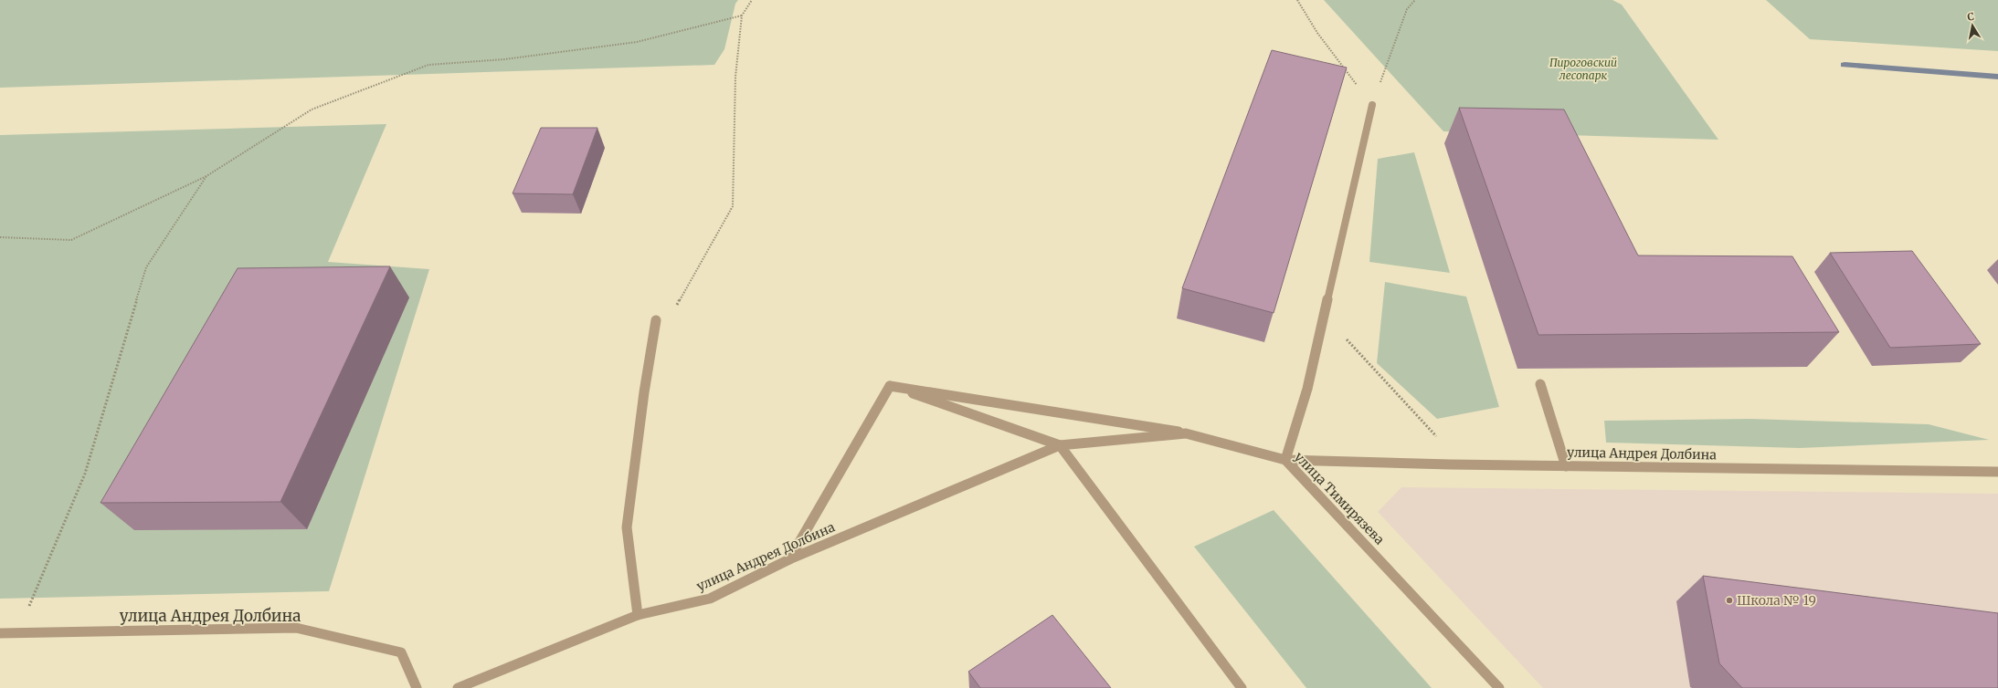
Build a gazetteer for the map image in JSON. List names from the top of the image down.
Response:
{
  "streets": {
    "street": ["улица Андрея Долбина", "улица Тимирязева"]
  },
  "crossings": [
    ["улица Андрея Долбина", "улица Тимирязева"]
  ],
  "parks": ["Пироговский лесопарк"],
  "places": ["Школа № 19"],
  "north": "top"
}
